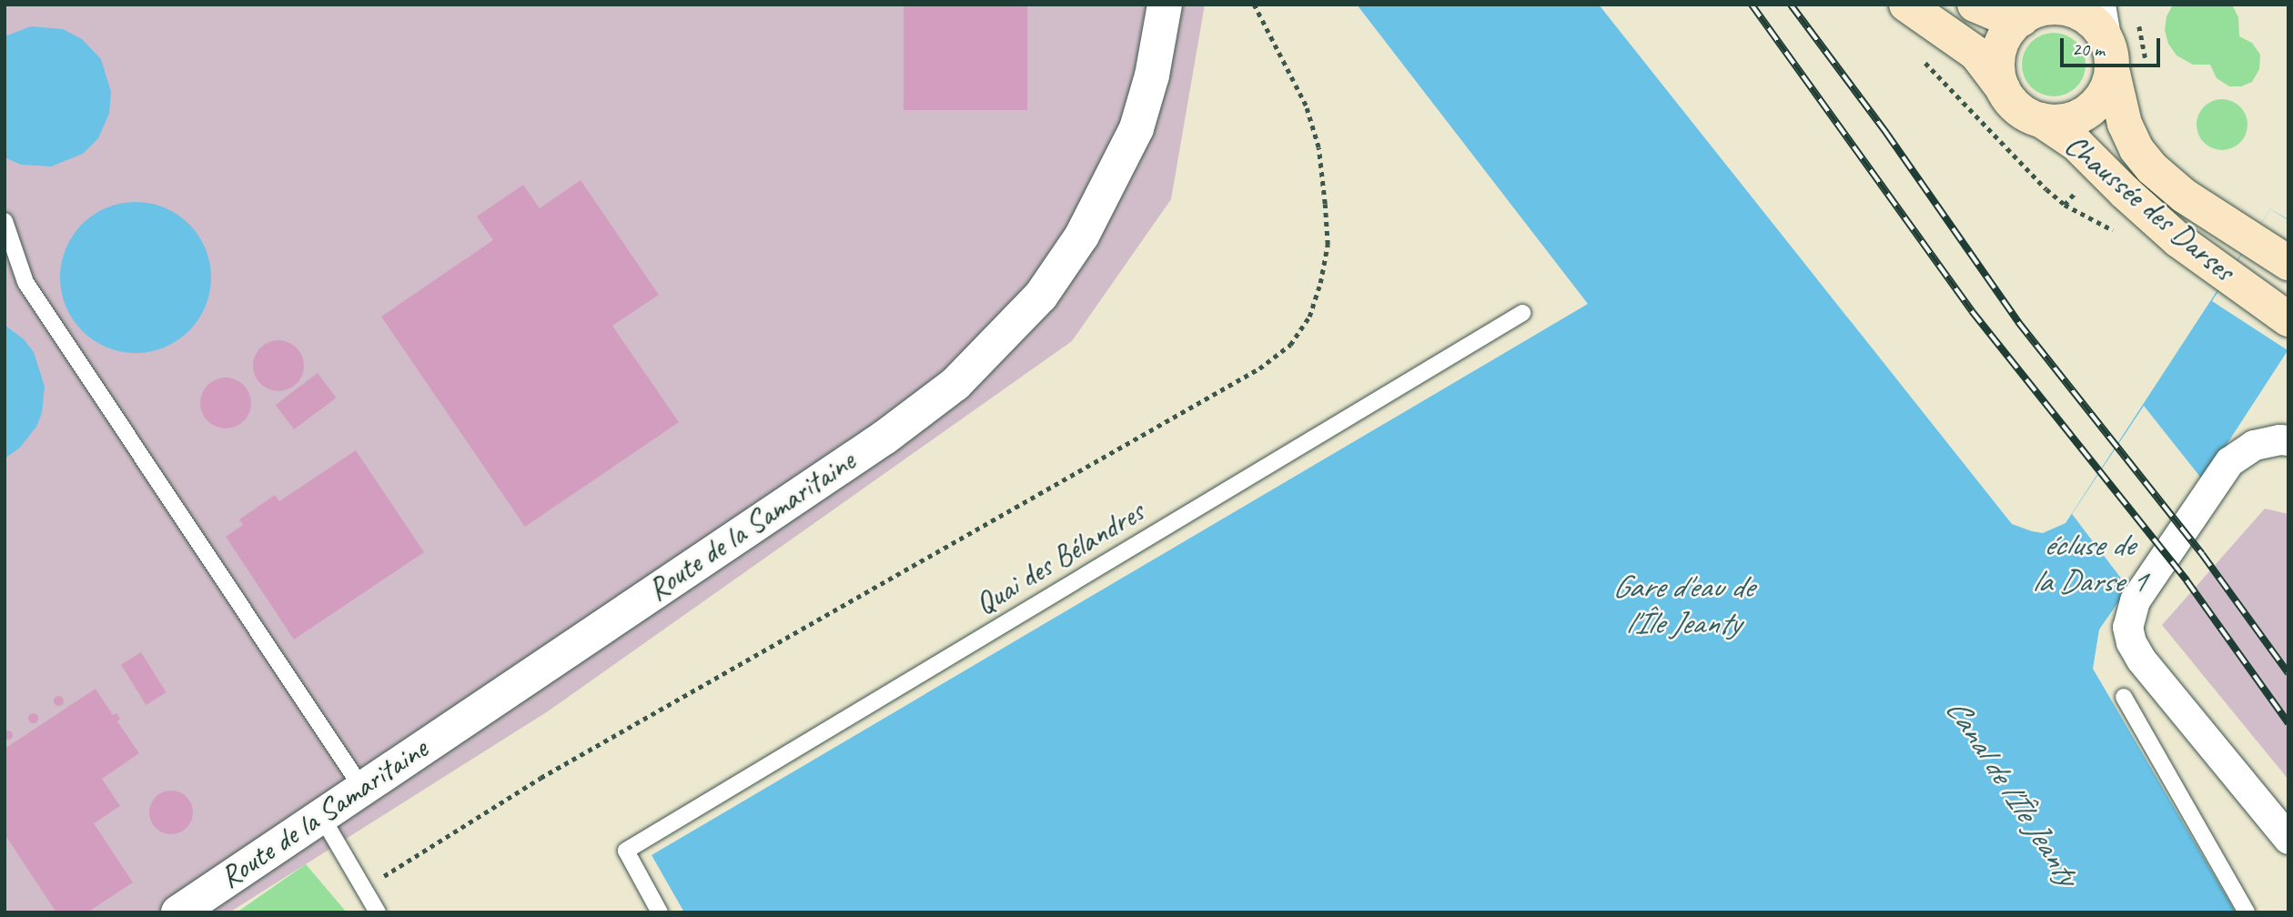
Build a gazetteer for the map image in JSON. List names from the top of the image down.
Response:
{
  "streets": {
    "main road": ["Chaussée des Darses"],
    "street": ["Route de la Samaritaine"],
    "lane": ["Quai des Bélandres"]
  },
  "water": ["écluse de la Darse 1", "Gare d'eau de l'Île Jeanty", "Canal de l'Île Jeanty"],
  "scale_bar": "20 m"
}
